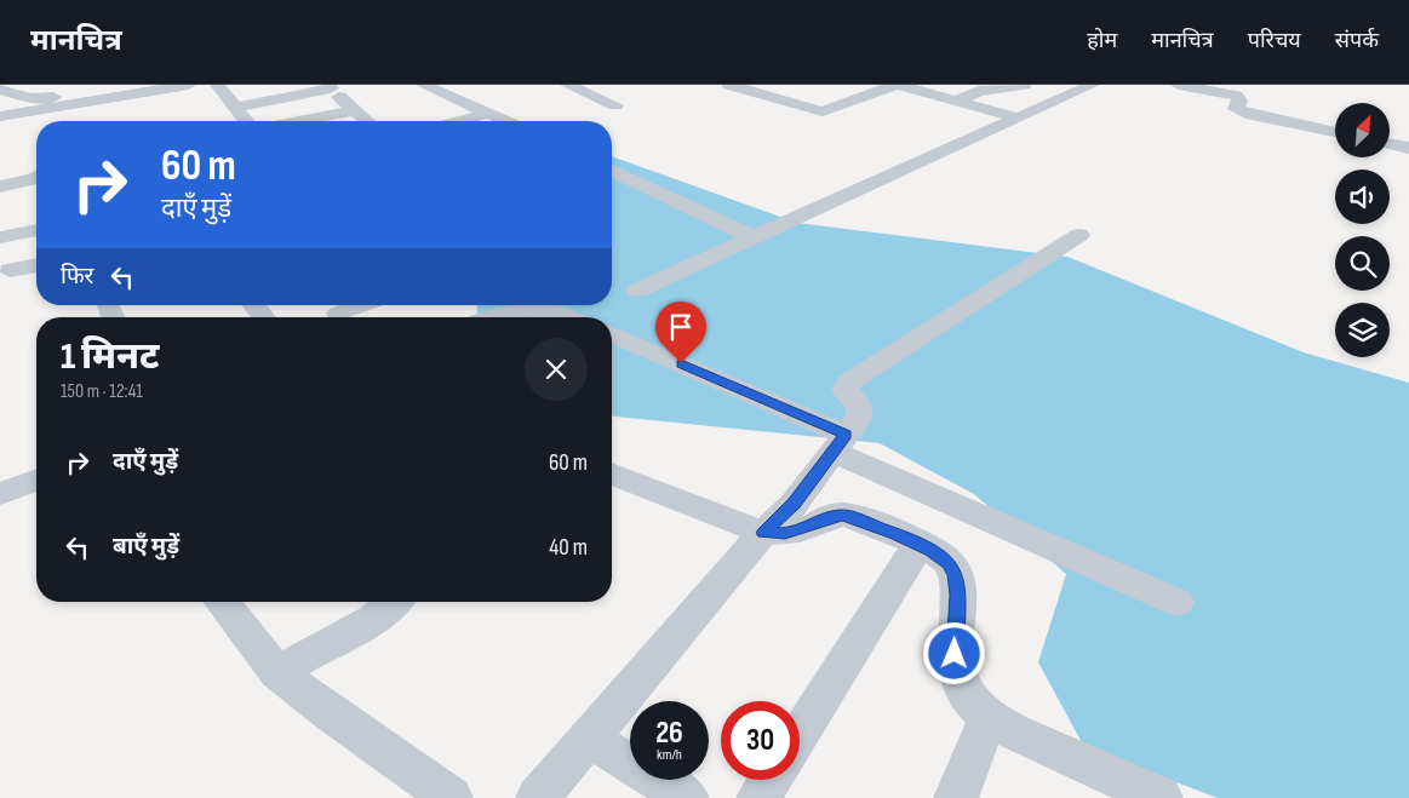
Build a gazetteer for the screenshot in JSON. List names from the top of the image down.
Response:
{
  "north": "top right",
  "page": {
    "header": "मानचित्र",
    "nav": [
      "होम",
      "मानचित्र",
      "परिचय",
      "संपर्क"
    ],
    "turn": ["60 m", "दाएँ मुड़ें"],
    "then": "फिर",
    "heading": ["1 मिनट", "150 m · 12:41"],
    "list": [
      {
        "name": "दाएँ मुड़ें",
        "value": "60 m"
      },
      {
        "name": "बाएँ मुड़ें",
        "value": "40 m"
      }
    ],
    "speed": "26 km/h",
    "limit": "30"
  }
}
